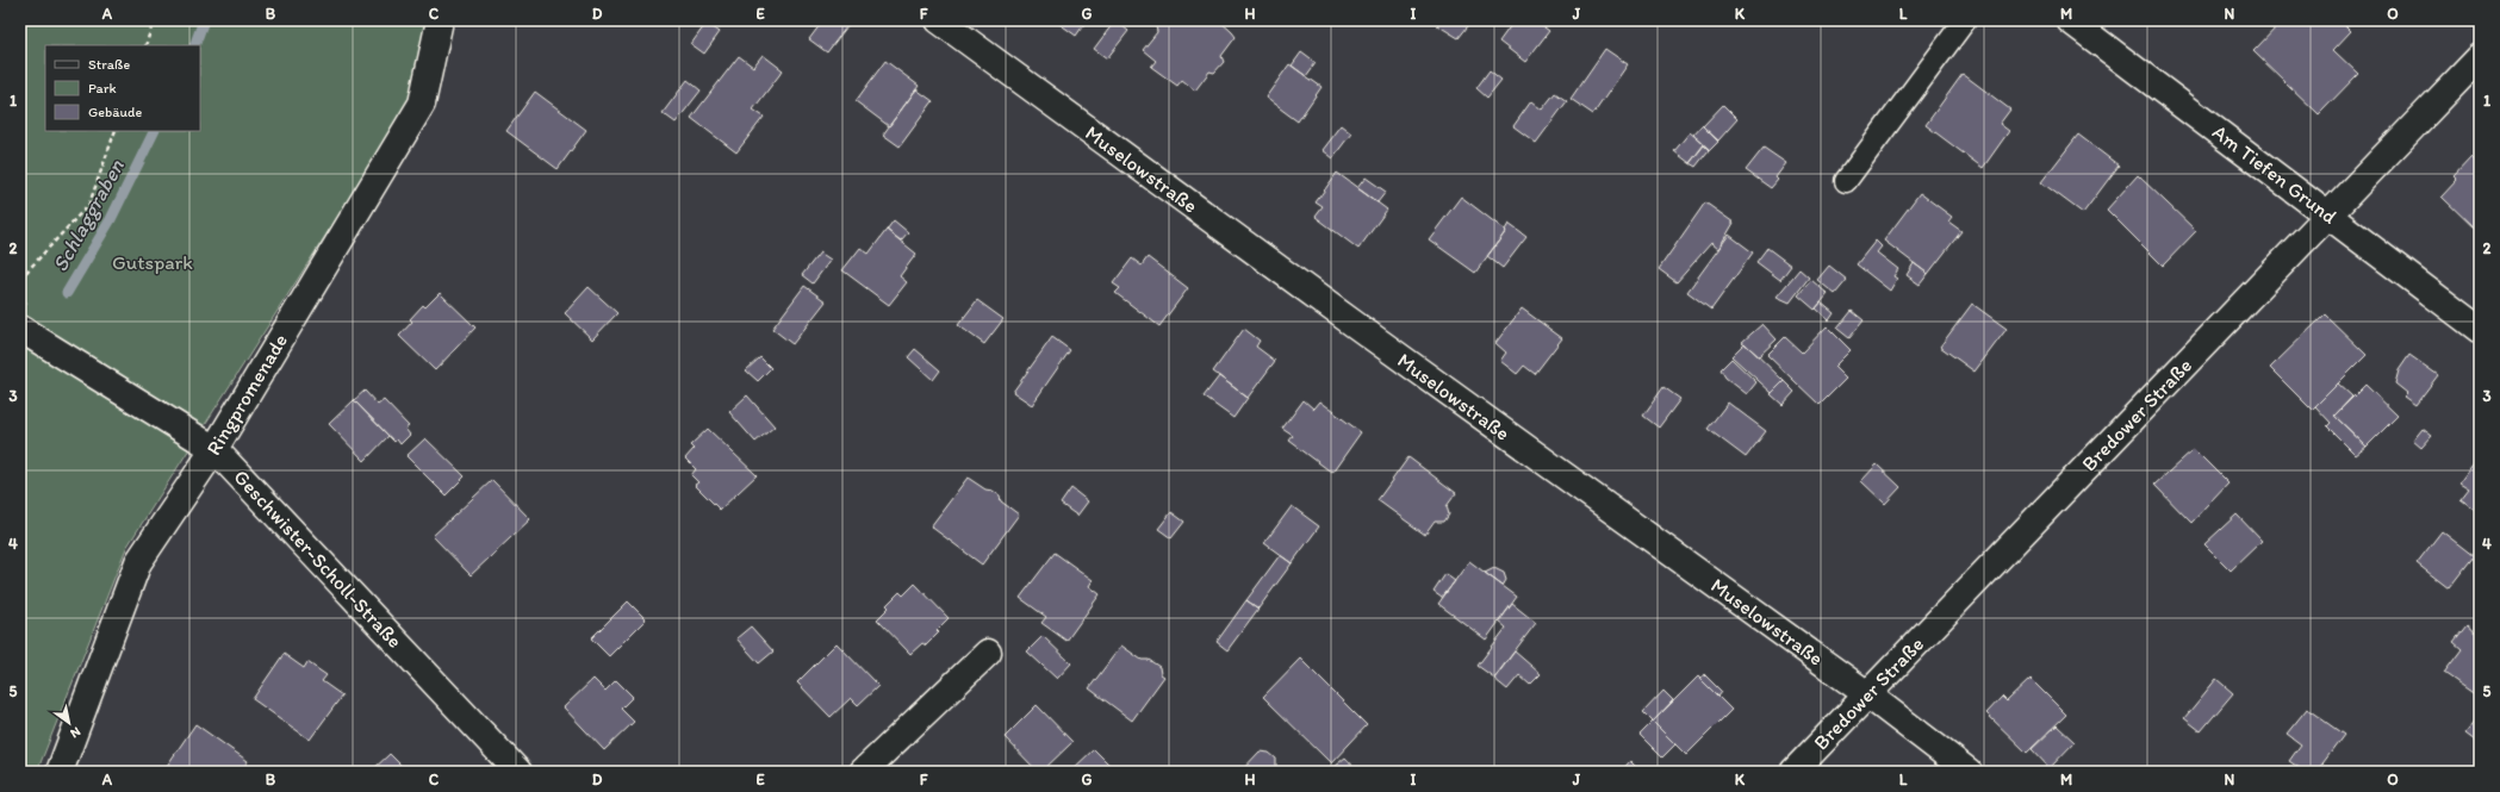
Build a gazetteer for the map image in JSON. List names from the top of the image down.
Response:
{
  "streets": {
    "street": [
      "Muselowstraße",
      "Am Tiefen Grund",
      "Ringpromenade",
      "Bredower Straße",
      "Geschwister-Scholl-Straße"
    ]
  },
  "crossings": [
    ["Muselowstraße", "Bredower Straße"],
    ["Am Tiefen Grund", "Bredower Straße"],
    ["Ringpromenade", "Geschwister-Scholl-Straße"]
  ],
  "water": ["Schlaggraben"],
  "parks": ["Gutspark"],
  "legend": ["Straße", "Park", "Gebäude"],
  "north": "bottom right",
  "grid": {
    "columns": [
      "A",
      "B",
      "C",
      "D",
      "E",
      "F",
      "G",
      "H",
      "I",
      "J",
      "K",
      "L",
      "M",
      "N",
      "O"
    ],
    "rows": [
      "1",
      "2",
      "3",
      "4",
      "5"
    ]
  }
}
